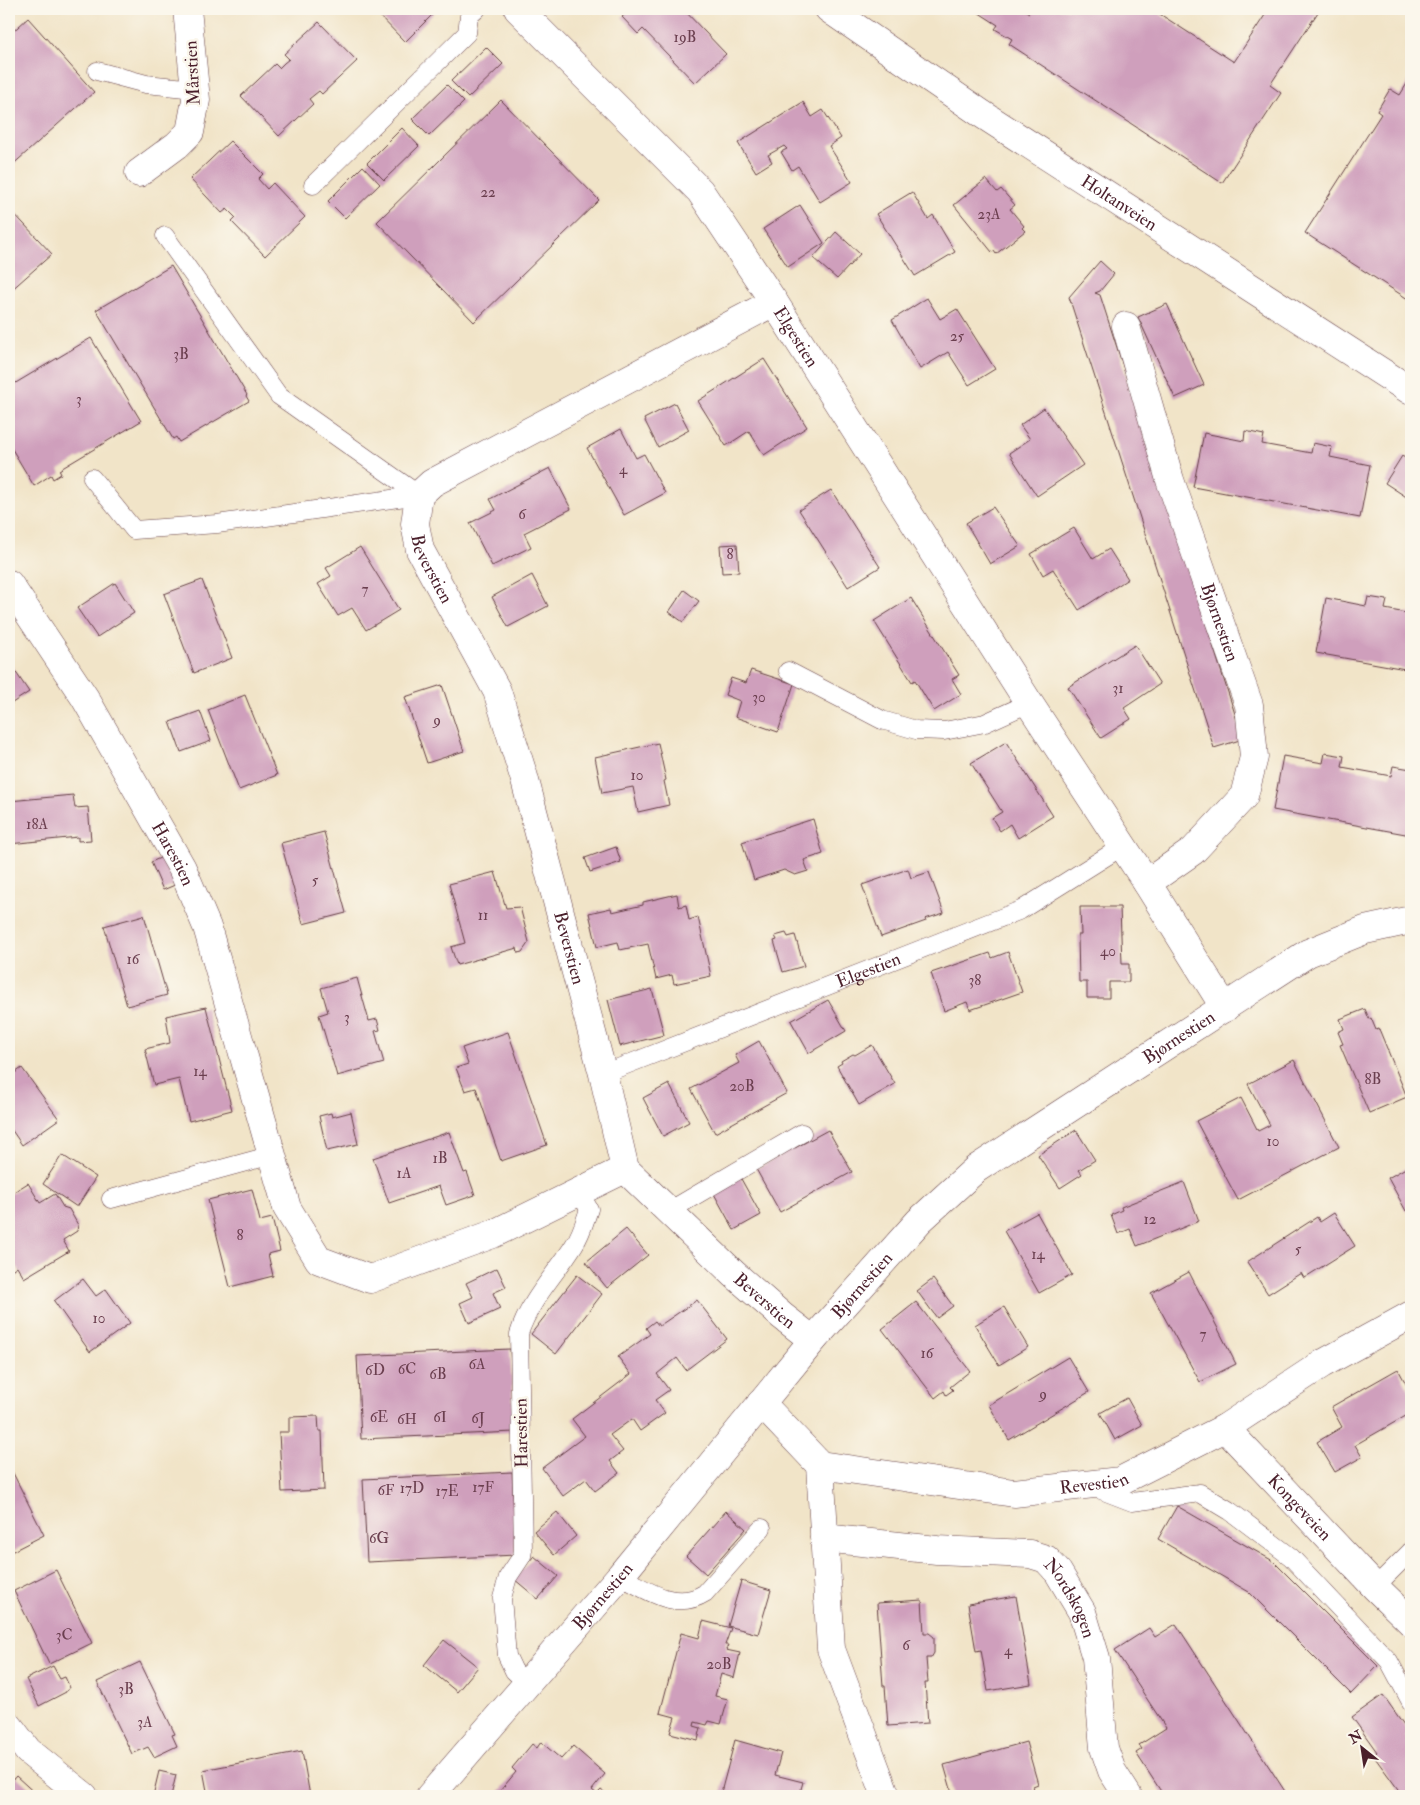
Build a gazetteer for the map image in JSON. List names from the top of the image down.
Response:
{
  "streets": {
    "street": [
      "Mårstien",
      "Holtanveien",
      "Elgestien",
      "Beverstien",
      "Bjørnestien",
      "Harestien",
      "Revestien",
      "Kongeveien",
      "Nordskogen"
    ]
  },
  "crossings": [
    ["Elgestien", "Beverstien"],
    ["Elgestien", "Bjørnestien"],
    ["Beverstien", "Bjørnestien"],
    ["Beverstien", "Harestien"],
    ["Bjørnestien", "Harestien"],
    ["Revestien", "Kongeveien"]
  ],
  "house_numbers": [
    "19B",
    "22",
    "23A",
    "25",
    "3B",
    "3",
    "4",
    "6",
    "8",
    "7",
    "31",
    "30",
    "9",
    "10",
    "18A",
    "5",
    "11",
    "40",
    "16",
    "38",
    "3",
    "14",
    "8B",
    "20B",
    "10",
    "1B",
    "1A",
    "12",
    "8",
    "5",
    "14",
    "10",
    "7",
    "16",
    "6A",
    "6C",
    "6D",
    "6B",
    "9",
    "6E",
    "6I",
    "6J",
    "6H",
    "17F",
    "17D",
    "6F",
    "17E",
    "6G",
    "3C",
    "6",
    "4",
    "20B",
    "3B",
    "3A"
  ],
  "north": "top left"
}
